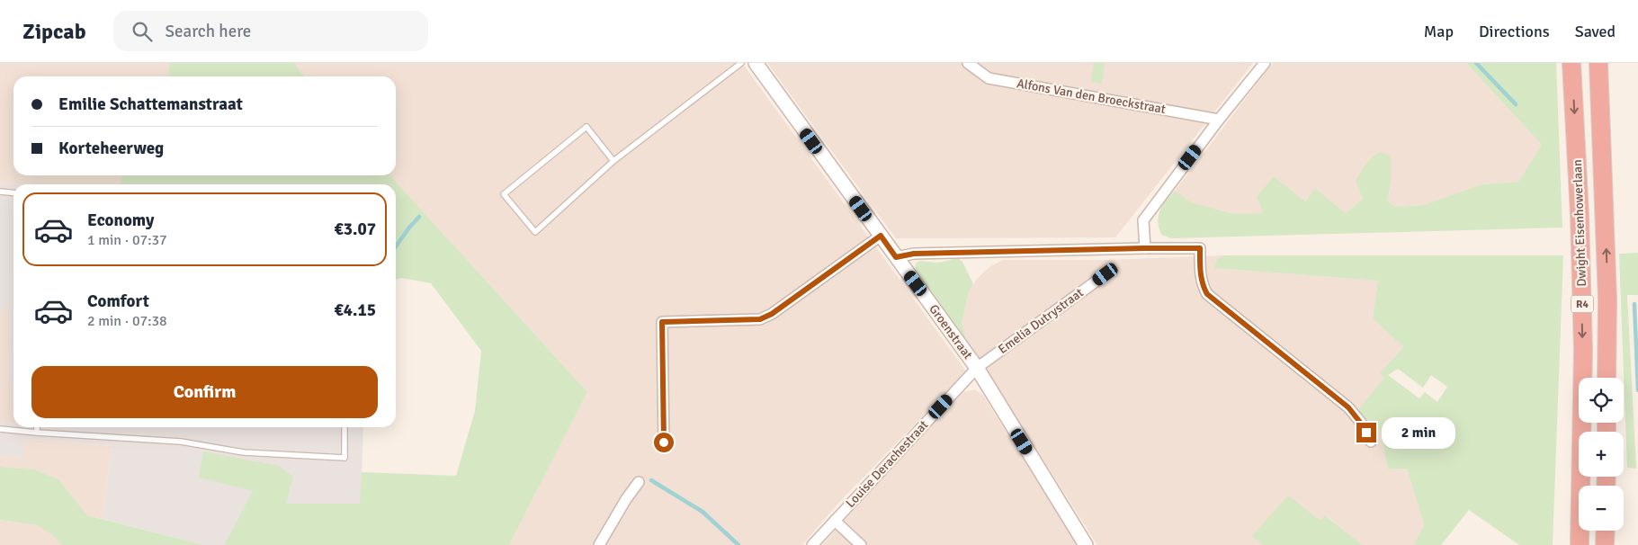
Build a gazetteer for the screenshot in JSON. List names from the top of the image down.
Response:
{
  "streets": {
    "highway": ["Dwight Eisenhowerlaan", "R4"],
    "street": [
      "Alfons Van den Broeckstraat",
      "Emelia Dutrystraat",
      "Groenstraat",
      "Louise Derachestraat"
    ]
  },
  "crossings": [
    ["Emelia Dutrystraat", "Groenstraat"],
    ["Emelia Dutrystraat", "Louise Derachestraat"],
    ["Groenstraat", "Louise Derachestraat"]
  ],
  "page": {
    "header": "Zipcab",
    "search": "Search here",
    "nav": ["Map", "Directions", "Saved"],
    "banner": ["Emilie Schattemanstraat", "Korteheerweg"],
    "list": [
      {
        "name": "Economy",
        "note": "1 min · 07:37",
        "value": "€3.07"
      },
      {
        "name": "Comfort",
        "note": "2 min · 07:38",
        "value": "€4.15"
      }
    ],
    "buttons": "Confirm",
    "map_buttons": ["+", "−"],
    "bubble": "2 min"
  }
}
